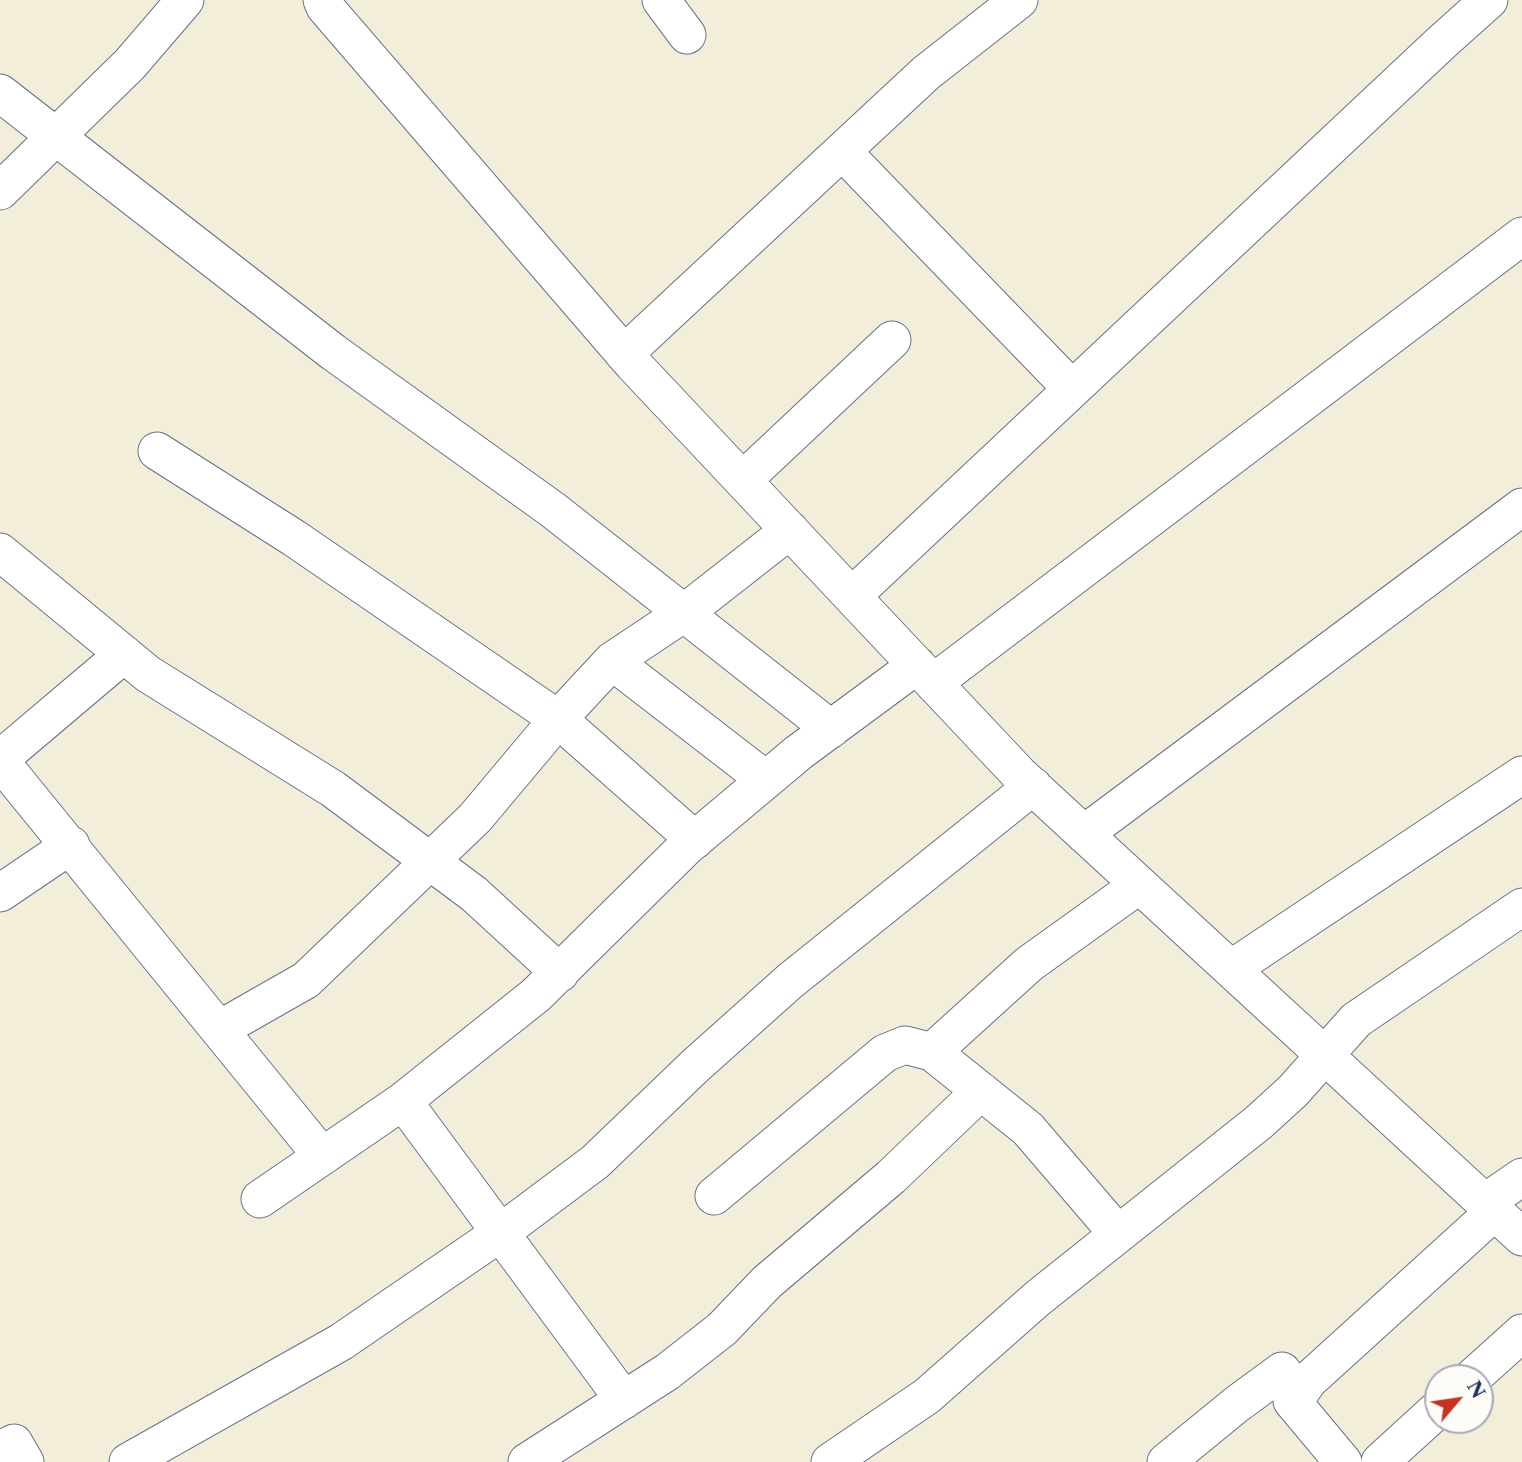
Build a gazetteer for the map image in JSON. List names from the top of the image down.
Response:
{
  "north": "top right"
}
